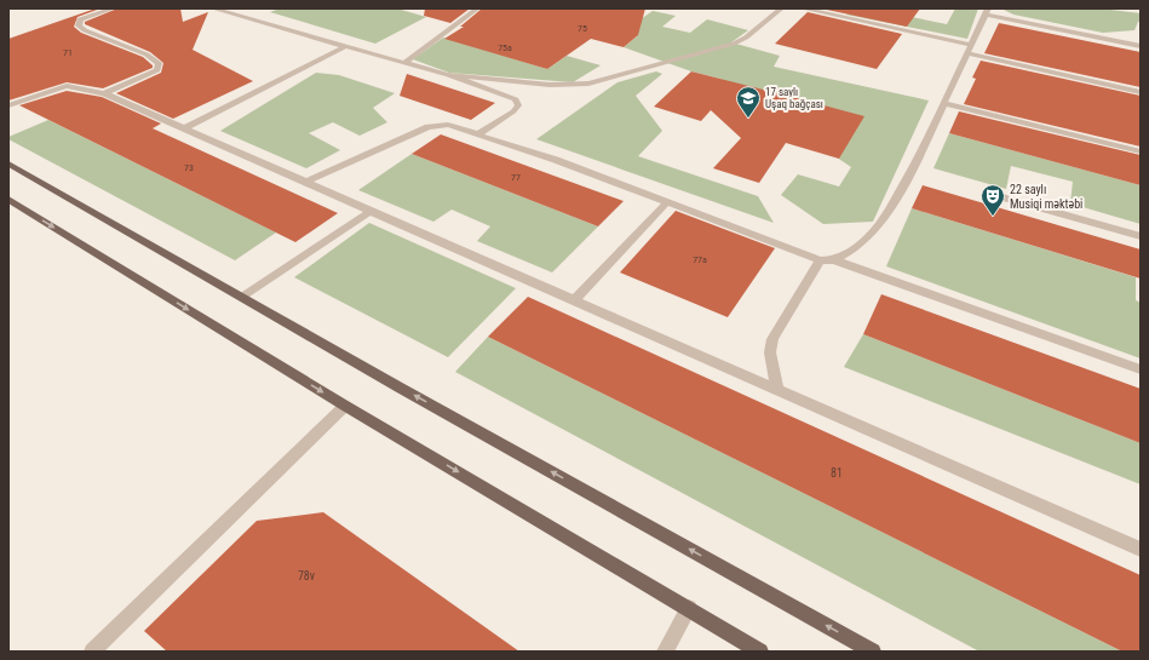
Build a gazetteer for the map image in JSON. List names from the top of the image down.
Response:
{
  "places": {
    "school or university": ["17 saylı Uşaq bağçası"],
    "theatre": ["22 saylı Musiqi məktəbi"]
  },
  "house_numbers": [
    "75",
    "75a",
    "71",
    "73",
    "77",
    "77a",
    "81",
    "78v"
  ]
}
